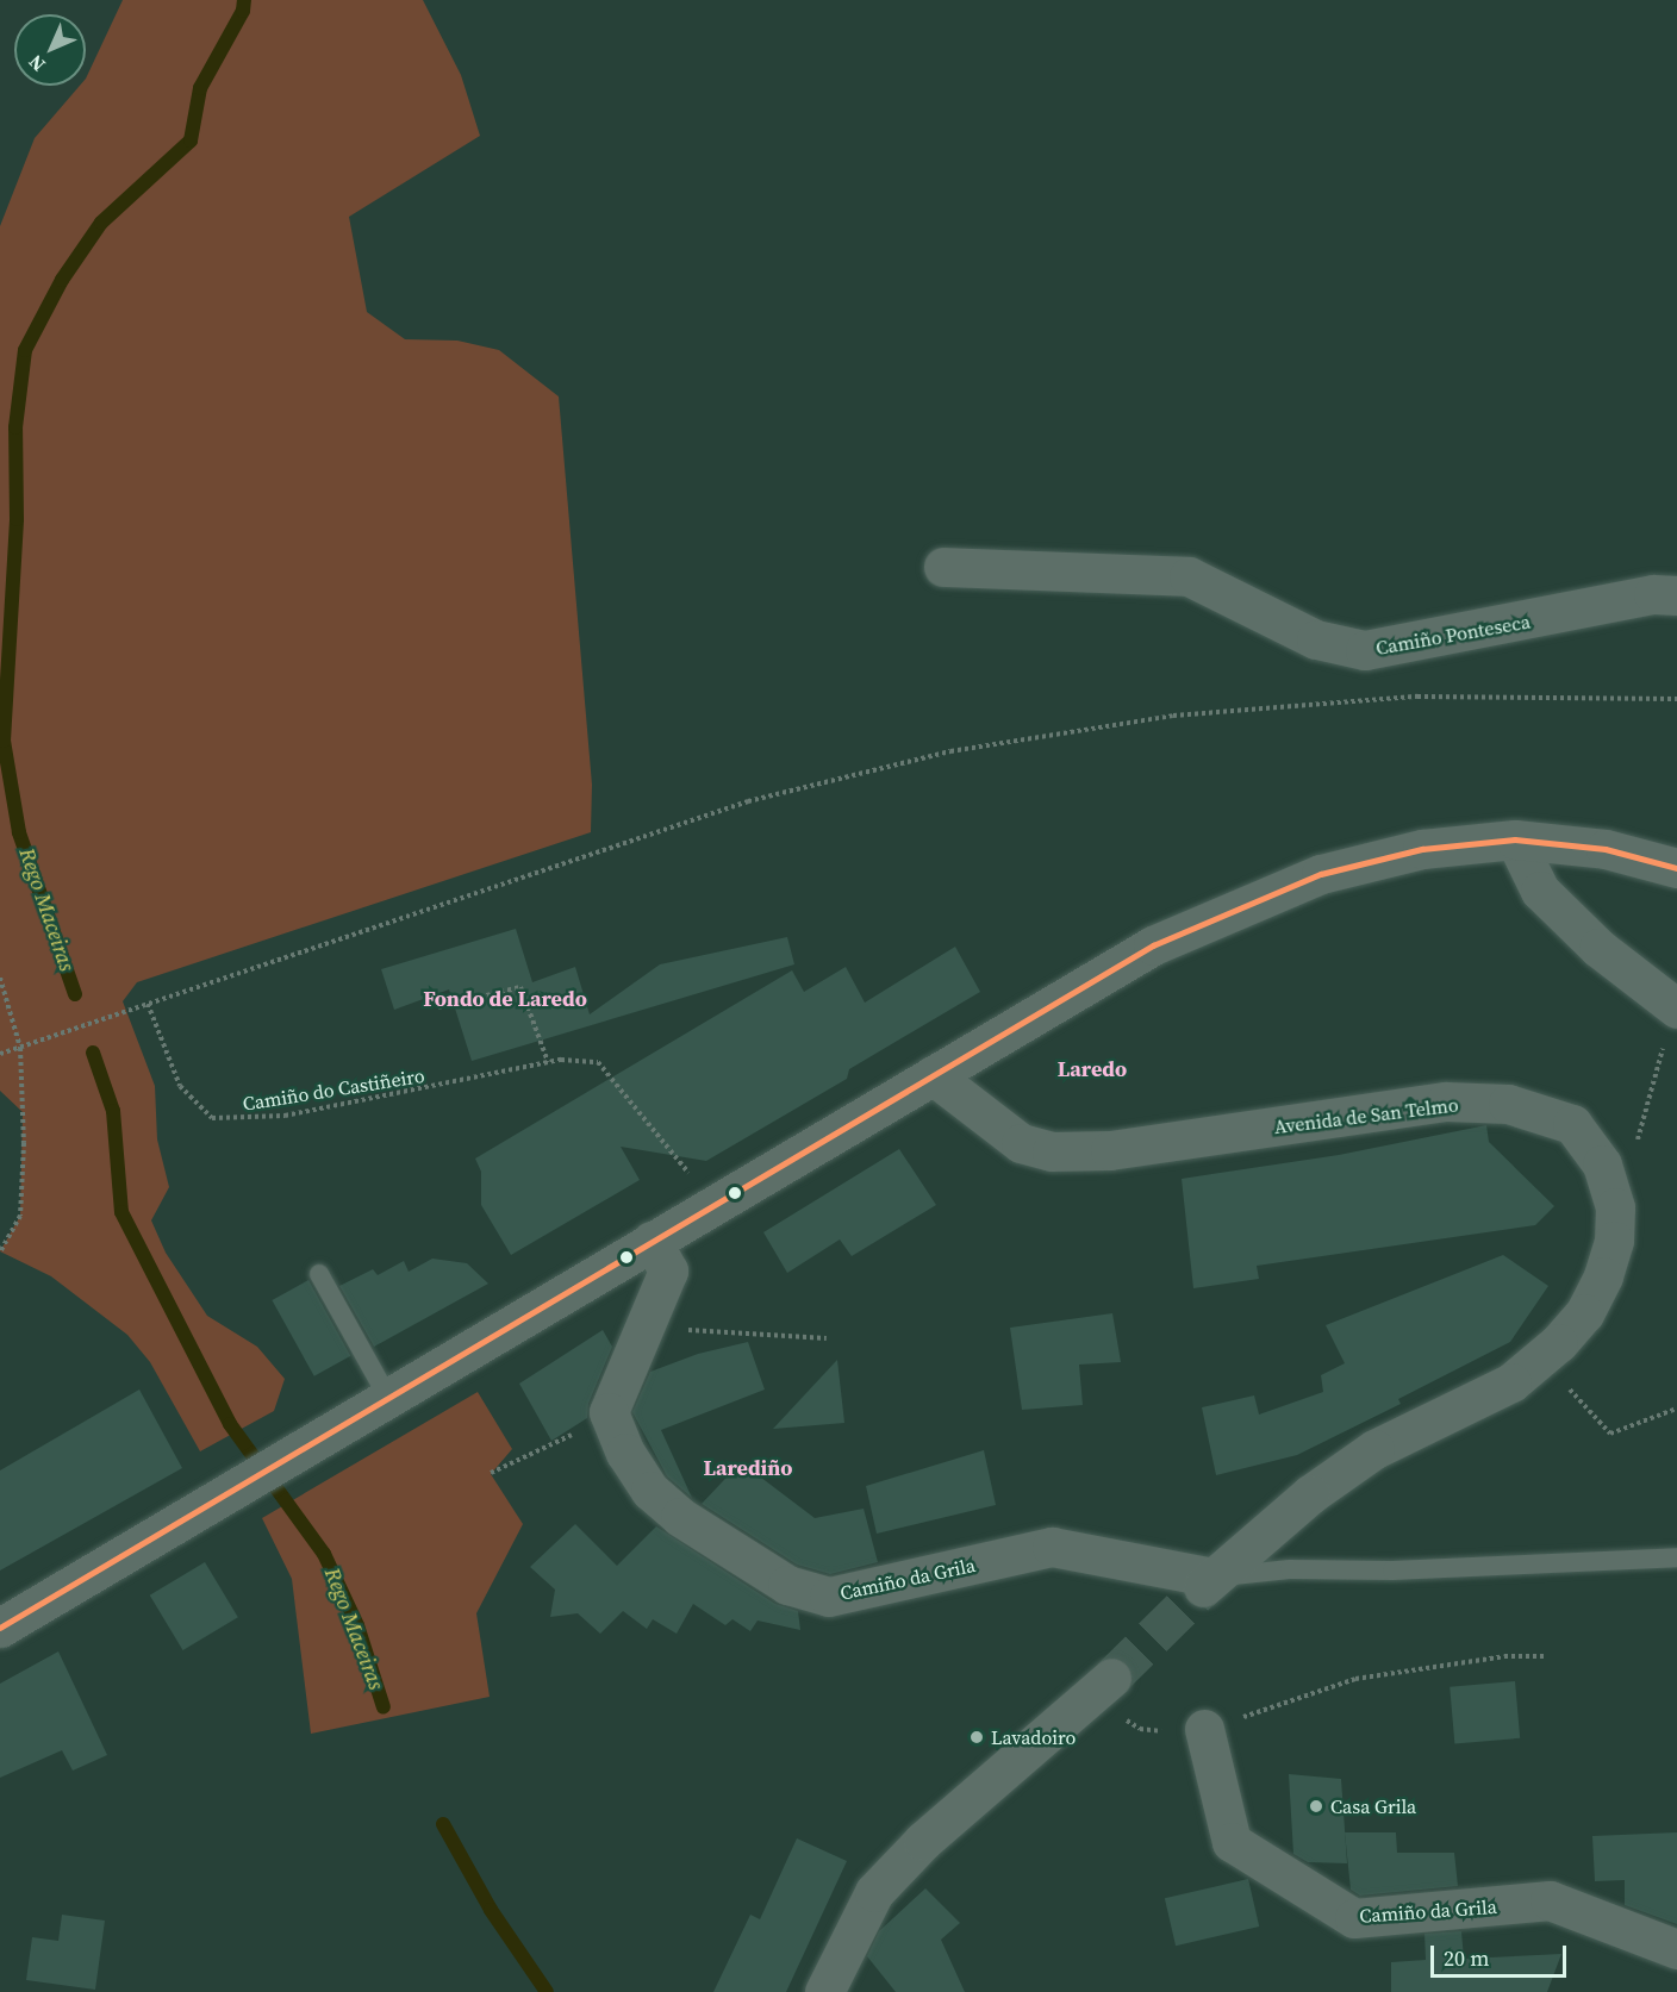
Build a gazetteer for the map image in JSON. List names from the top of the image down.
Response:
{
  "streets": {
    "street": ["Camiño Ponteseca", "Avenida de San Telmo", "Camiño da Grila"],
    "path": ["Camiño do Castiñeiro"]
  },
  "crossings": [
    ["Avenida de San Telmo", "Camiño da Grila"]
  ],
  "districts": ["Fondo de Laredo", "Laredo", "Larediño"],
  "water": ["Rego Maceiras"],
  "places": ["Lavadoiro", "Casa Grila"],
  "scale_bar": "20 m",
  "north": "bottom left"
}
